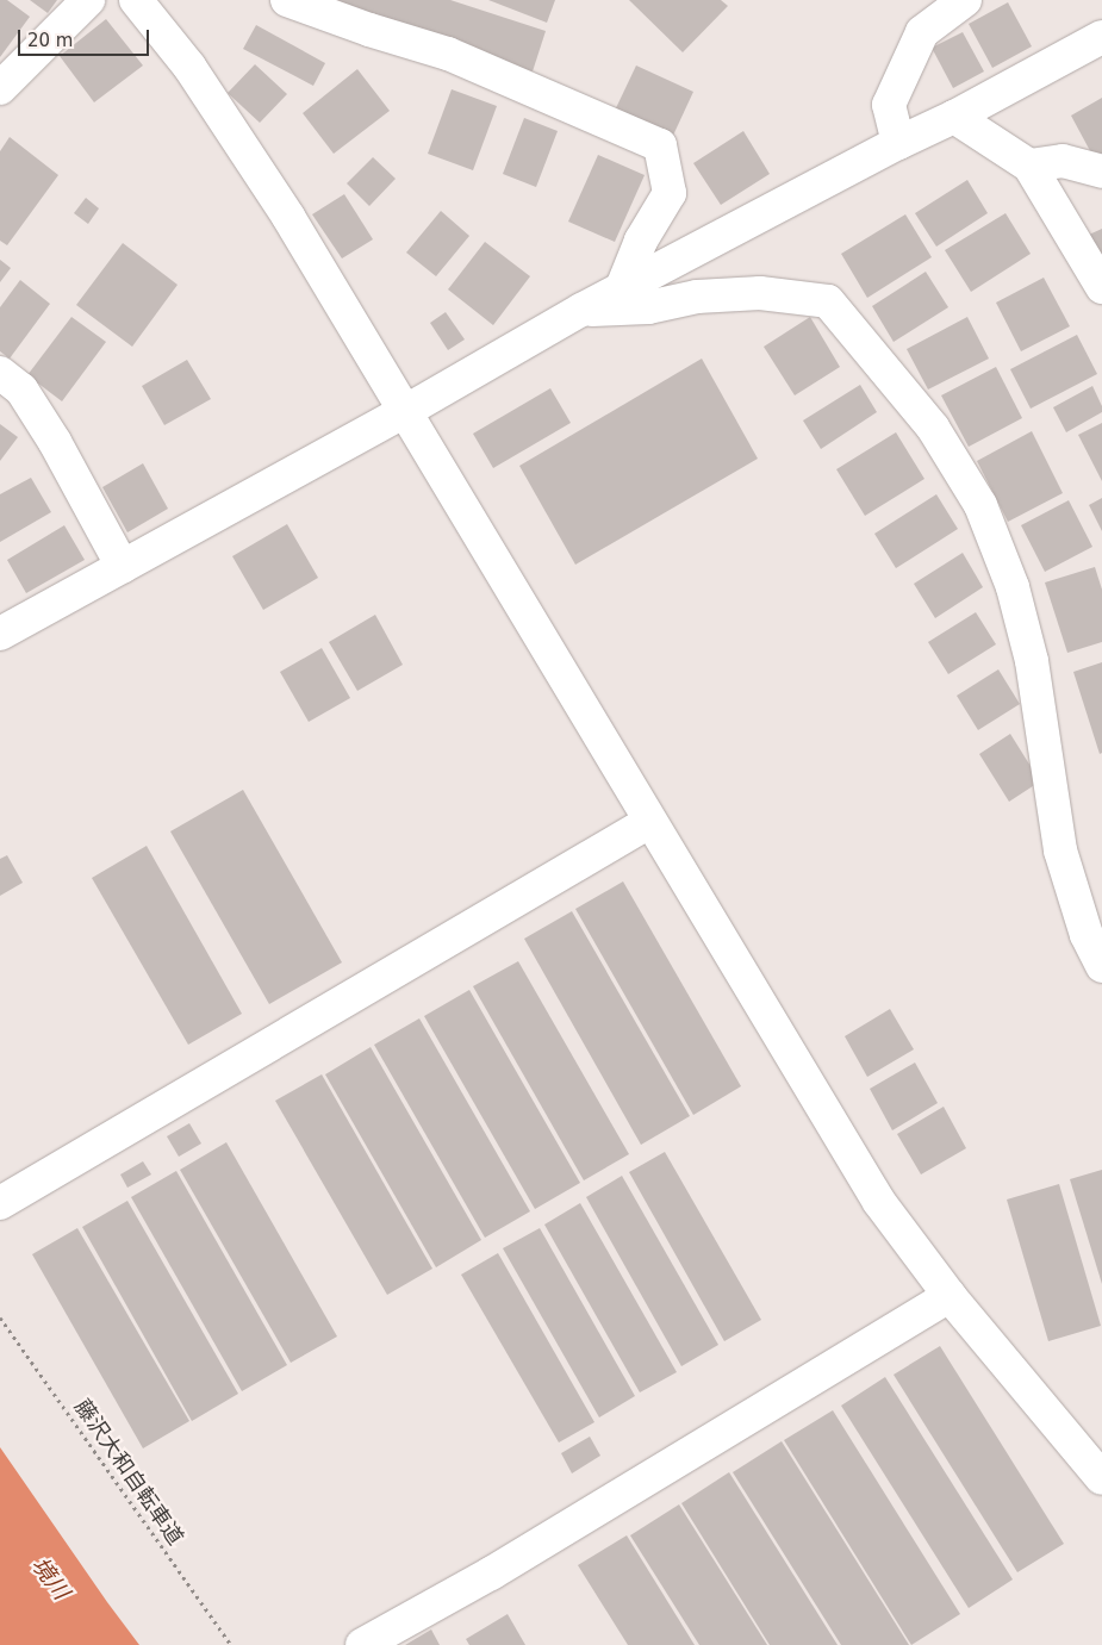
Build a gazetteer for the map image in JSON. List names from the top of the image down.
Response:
{
  "streets": {
    "path": ["藤沢大和自転車道"]
  },
  "water": ["境川"],
  "scale_bar": "20 m"
}
